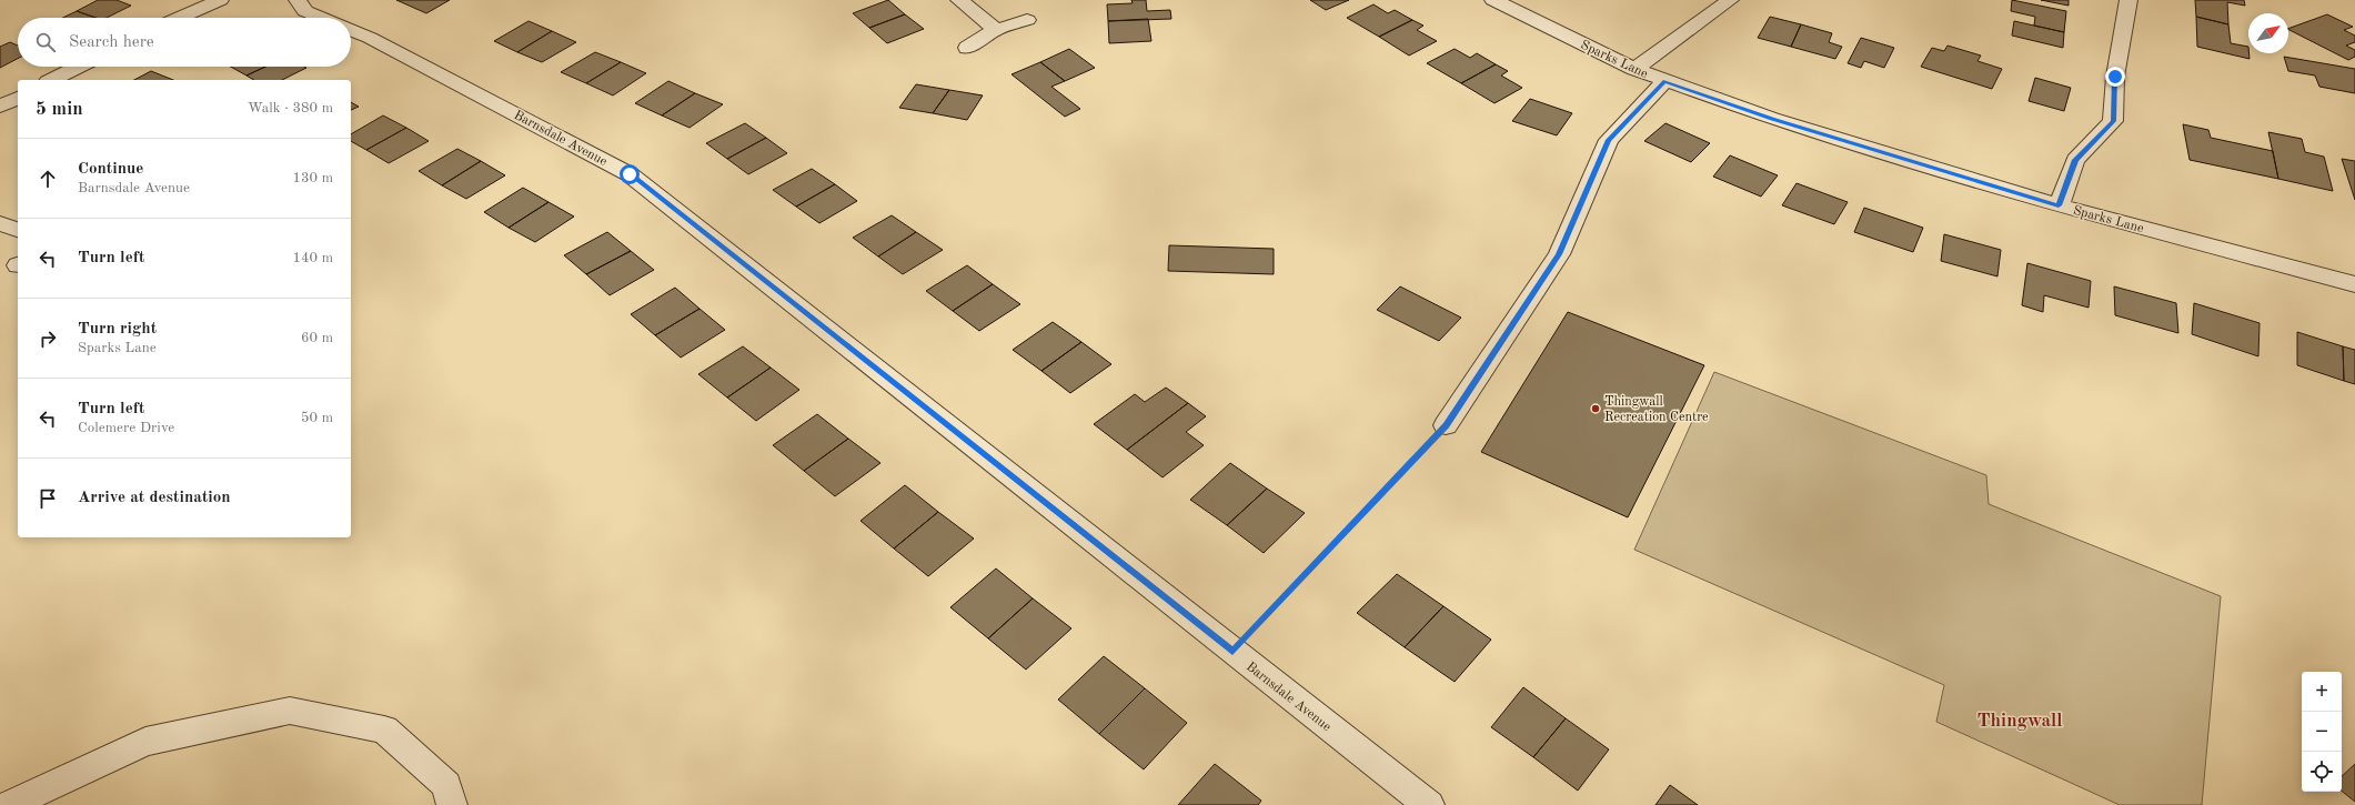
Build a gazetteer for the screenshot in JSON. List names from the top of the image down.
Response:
{
  "streets": {
    "street": ["Sparks Lane", "Barnsdale Avenue"]
  },
  "districts": ["Thingwall"],
  "places": ["Thingwall Recreation Centre"],
  "north": "top right",
  "page": {
    "search": "Search here",
    "heading": ["5 min", "Walk · 380 m"],
    "list": [
      ["Continue", "Barnsdale Avenue", "130 m"],
      ["Turn left", "140 m"],
      ["Turn right", "Sparks Lane", "60 m"],
      ["Turn left", "Colemere Drive", "50 m"],
      "Arrive at destination"
    ],
    "map_buttons": ["+", "−"]
  }
}
